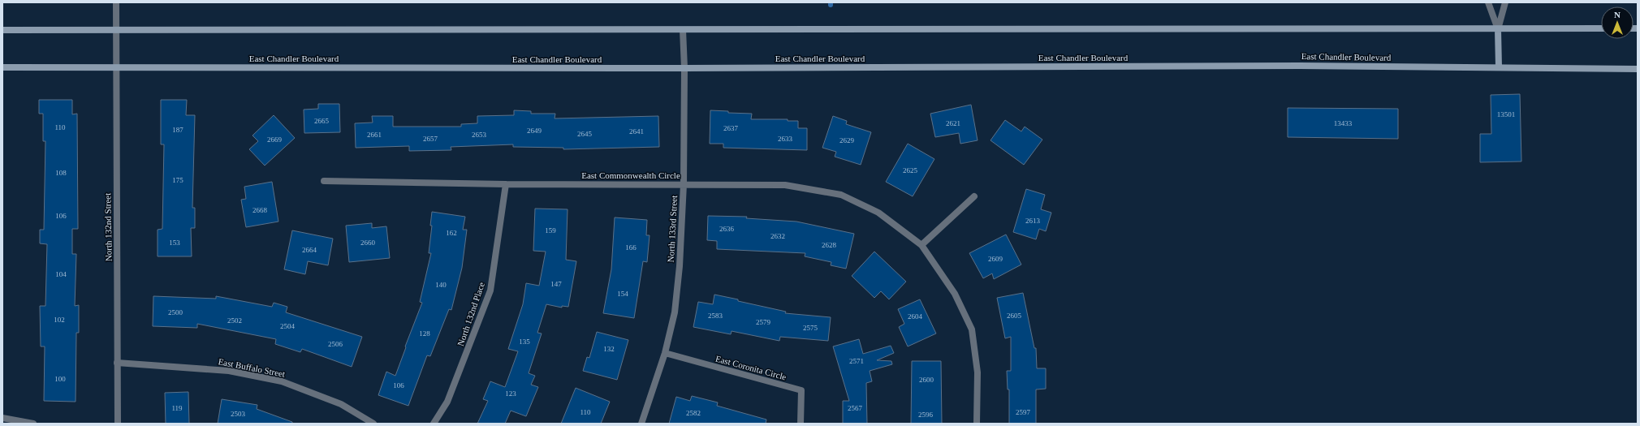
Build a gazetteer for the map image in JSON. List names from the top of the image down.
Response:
{
  "streets": {
    "main road": ["East Chandler Boulevard"],
    "street": [
      "East Commonwealth Circle",
      "North 132nd Street",
      "North 133rd Street",
      "North 132nd Place",
      "East Buffalo Street",
      "East Coronita Circle"
    ]
  },
  "crossings": [
    ["East Chandler Boulevard", "North 132nd Street"],
    ["East Chandler Boulevard", "North 133rd Street"],
    ["East Commonwealth Circle", "North 133rd Street"],
    ["East Commonwealth Circle", "North 132nd Place"],
    ["North 132nd Street", "East Buffalo Street"],
    ["North 133rd Street", "East Coronita Circle"]
  ],
  "house_numbers": [
    "13501",
    "2665",
    "2621",
    "13433",
    "110",
    "2637",
    "187",
    "2649",
    "2641",
    "2645",
    "2661",
    "2653",
    "2657",
    "2633",
    "2669",
    "2629",
    "2625",
    "108",
    "175",
    "2668",
    "106",
    "2613",
    "2636",
    "159",
    "162",
    "2632",
    "153",
    "2660",
    "2628",
    "166",
    "2664",
    "2609",
    "104",
    "147",
    "140",
    "154",
    "2500",
    "2583",
    "2605",
    "2604",
    "102",
    "2502",
    "2579",
    "2504",
    "2575",
    "128",
    "135",
    "2506",
    "132",
    "2571",
    "100",
    "2600",
    "106",
    "123",
    "119",
    "2567",
    "110",
    "2597",
    "2582",
    "2503",
    "2596"
  ],
  "north": "top"
}
